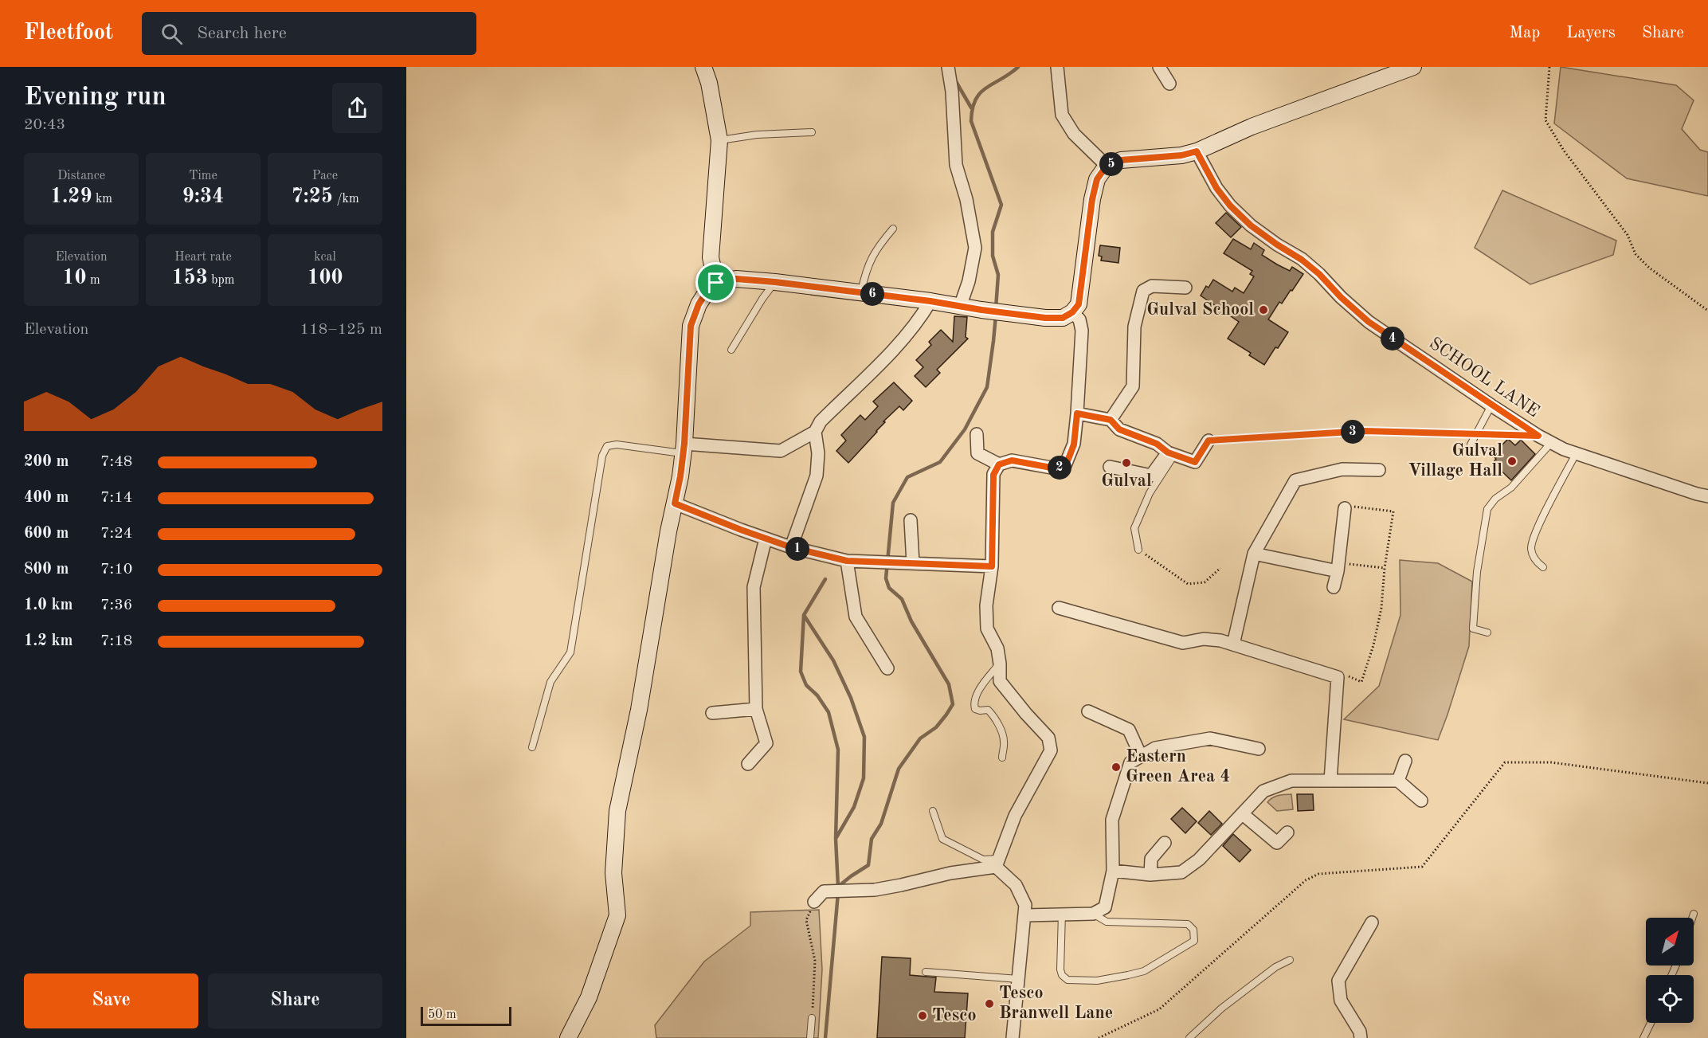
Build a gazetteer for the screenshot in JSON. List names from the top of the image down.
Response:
{
  "streets": {
    "street": ["SCHOOL LANE"]
  },
  "places": [
    "Gulval School",
    "Gulval Village Hall",
    "Gulval",
    "Eastern Green Area 4",
    "Tesco Branwell Lane",
    "Tesco"
  ],
  "scale_bar": "50 m",
  "north": "top right",
  "page": {
    "header": "Fleetfoot",
    "search": "Search here",
    "nav": ["Map", "Layers", "Share"],
    "heading": ["Evening run", "20:43"],
    "stats": [
      ["Distance", "1.29 km"],
      ["Time", "9:34"],
      ["Pace", "7:25 /km"],
      ["Elevation", "10 m"],
      ["Heart rate", "153 bpm"],
      ["kcal", "100"]
    ],
    "pins": [
      "5",
      "6",
      "4",
      "3",
      "2",
      "1"
    ],
    "chart": ["Elevation", "118–125 m"],
    "list": [
      {
        "name": "200 m",
        "note": "7:48"
      },
      {
        "name": "400 m",
        "note": "7:14"
      },
      {
        "name": "600 m",
        "note": "7:24"
      },
      {
        "name": "800 m",
        "note": "7:10"
      },
      {
        "name": "1.0 km",
        "note": "7:36"
      },
      {
        "name": "1.2 km",
        "note": "7:18"
      }
    ],
    "buttons": ["Save", "Share"],
    "scale": "50 m"
  }
}
